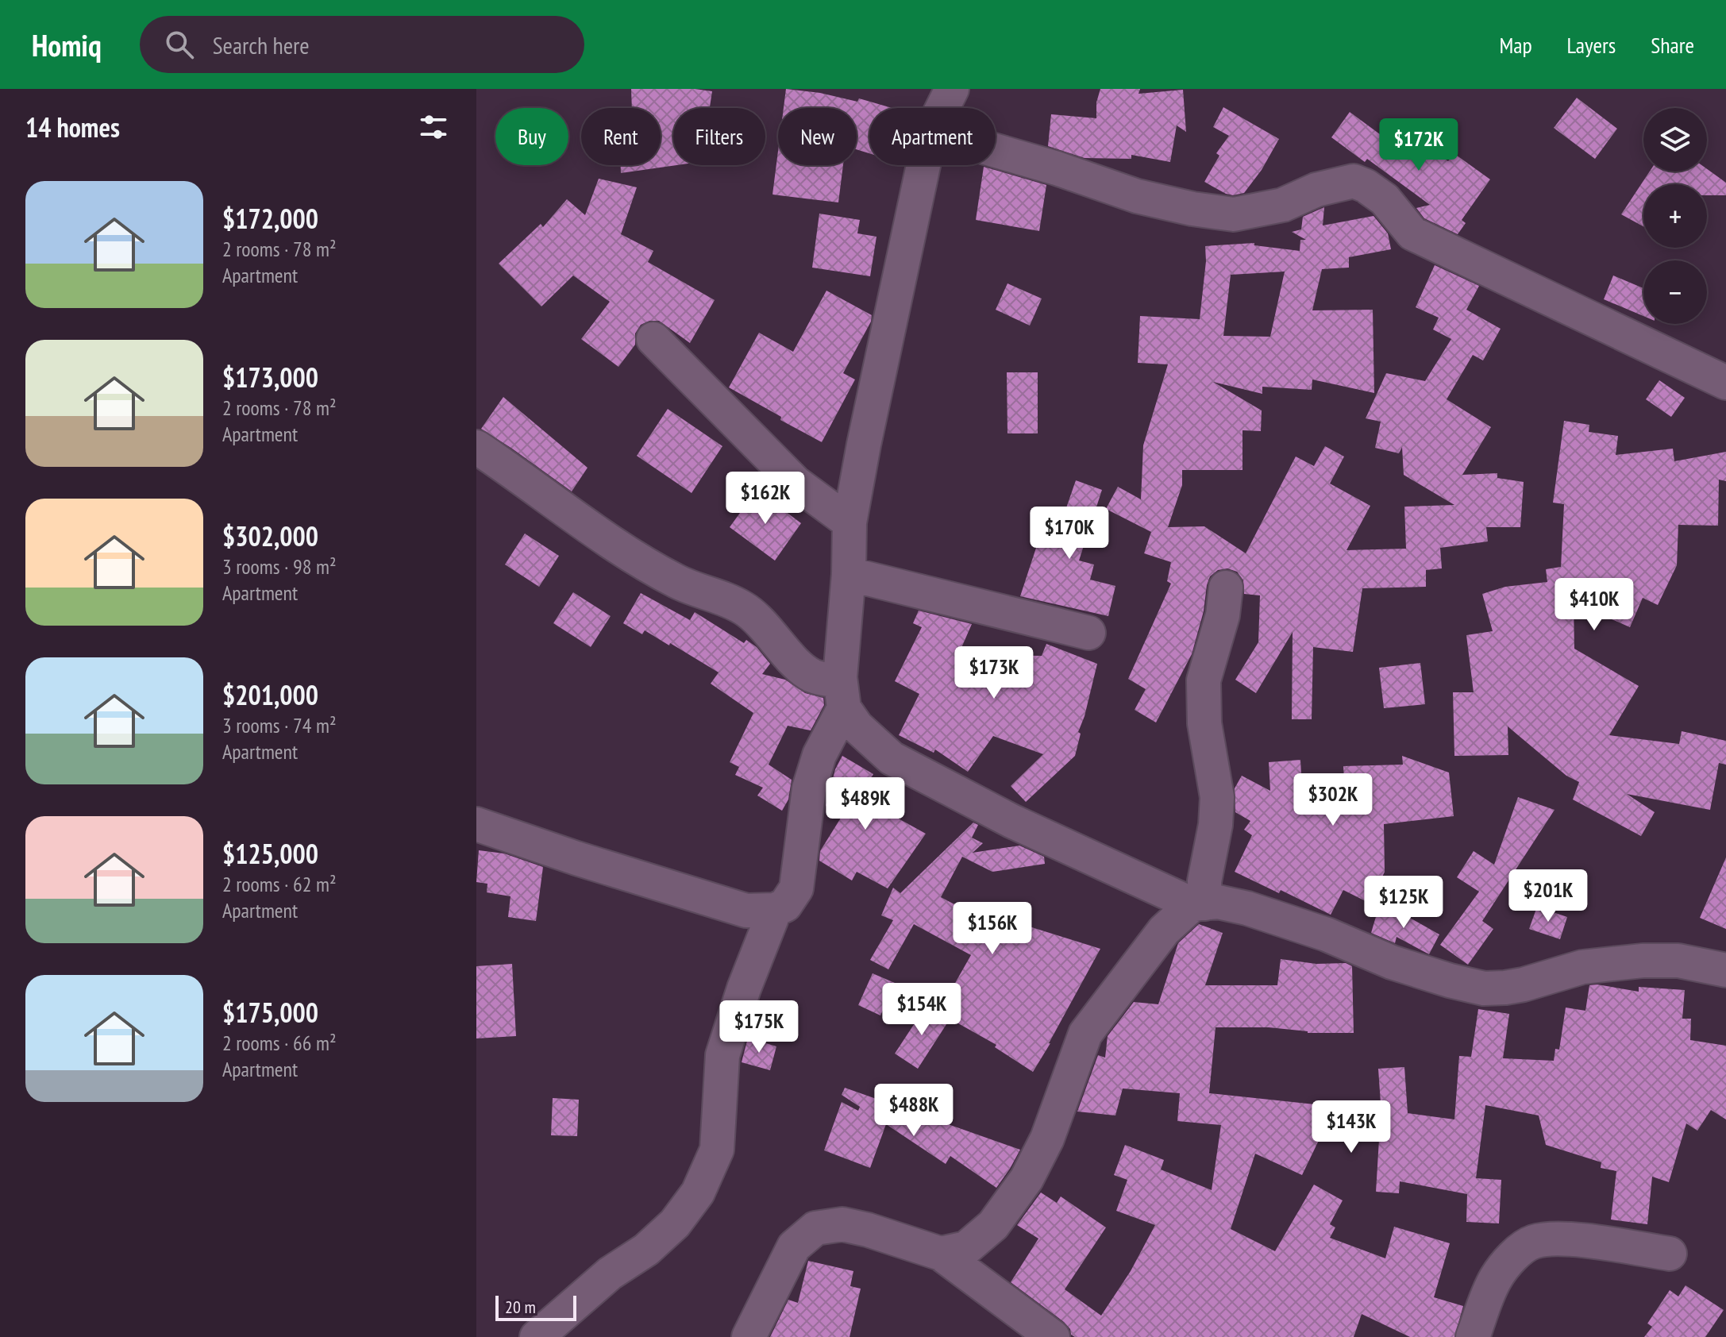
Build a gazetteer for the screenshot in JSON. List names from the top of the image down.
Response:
{
  "scale_bar": "20 m",
  "page": {
    "header": "Homiq",
    "search": "Search here",
    "nav": ["Map", "Layers", "Share"],
    "heading": "14 homes",
    "map_buttons": ["+", "−"],
    "chip": [
      "Buy",
      "Rent",
      "Filters",
      "New",
      "Apartment"
    ],
    "price": [
      "$172K",
      "$162K",
      "$170K",
      "$410K",
      "$173K",
      "$302K",
      "$489K",
      "$201K",
      "$125K",
      "$156K",
      "$154K",
      "$175K",
      "$488K",
      "$143K"
    ],
    "list": [
      {
        "name": "$172,000",
        "note": "2 rooms · 78 m² · Apartment"
      },
      {
        "name": "$173,000",
        "note": "2 rooms · 78 m² · Apartment"
      },
      {
        "name": "$302,000",
        "note": "3 rooms · 98 m² · Apartment"
      },
      {
        "name": "$201,000",
        "note": "3 rooms · 74 m² · Apartment"
      },
      {
        "name": "$125,000",
        "note": "2 rooms · 62 m² · Apartment"
      },
      {
        "name": "$175,000",
        "note": "2 rooms · 66 m² · Apartment"
      }
    ],
    "scale": "20 m"
  }
}
